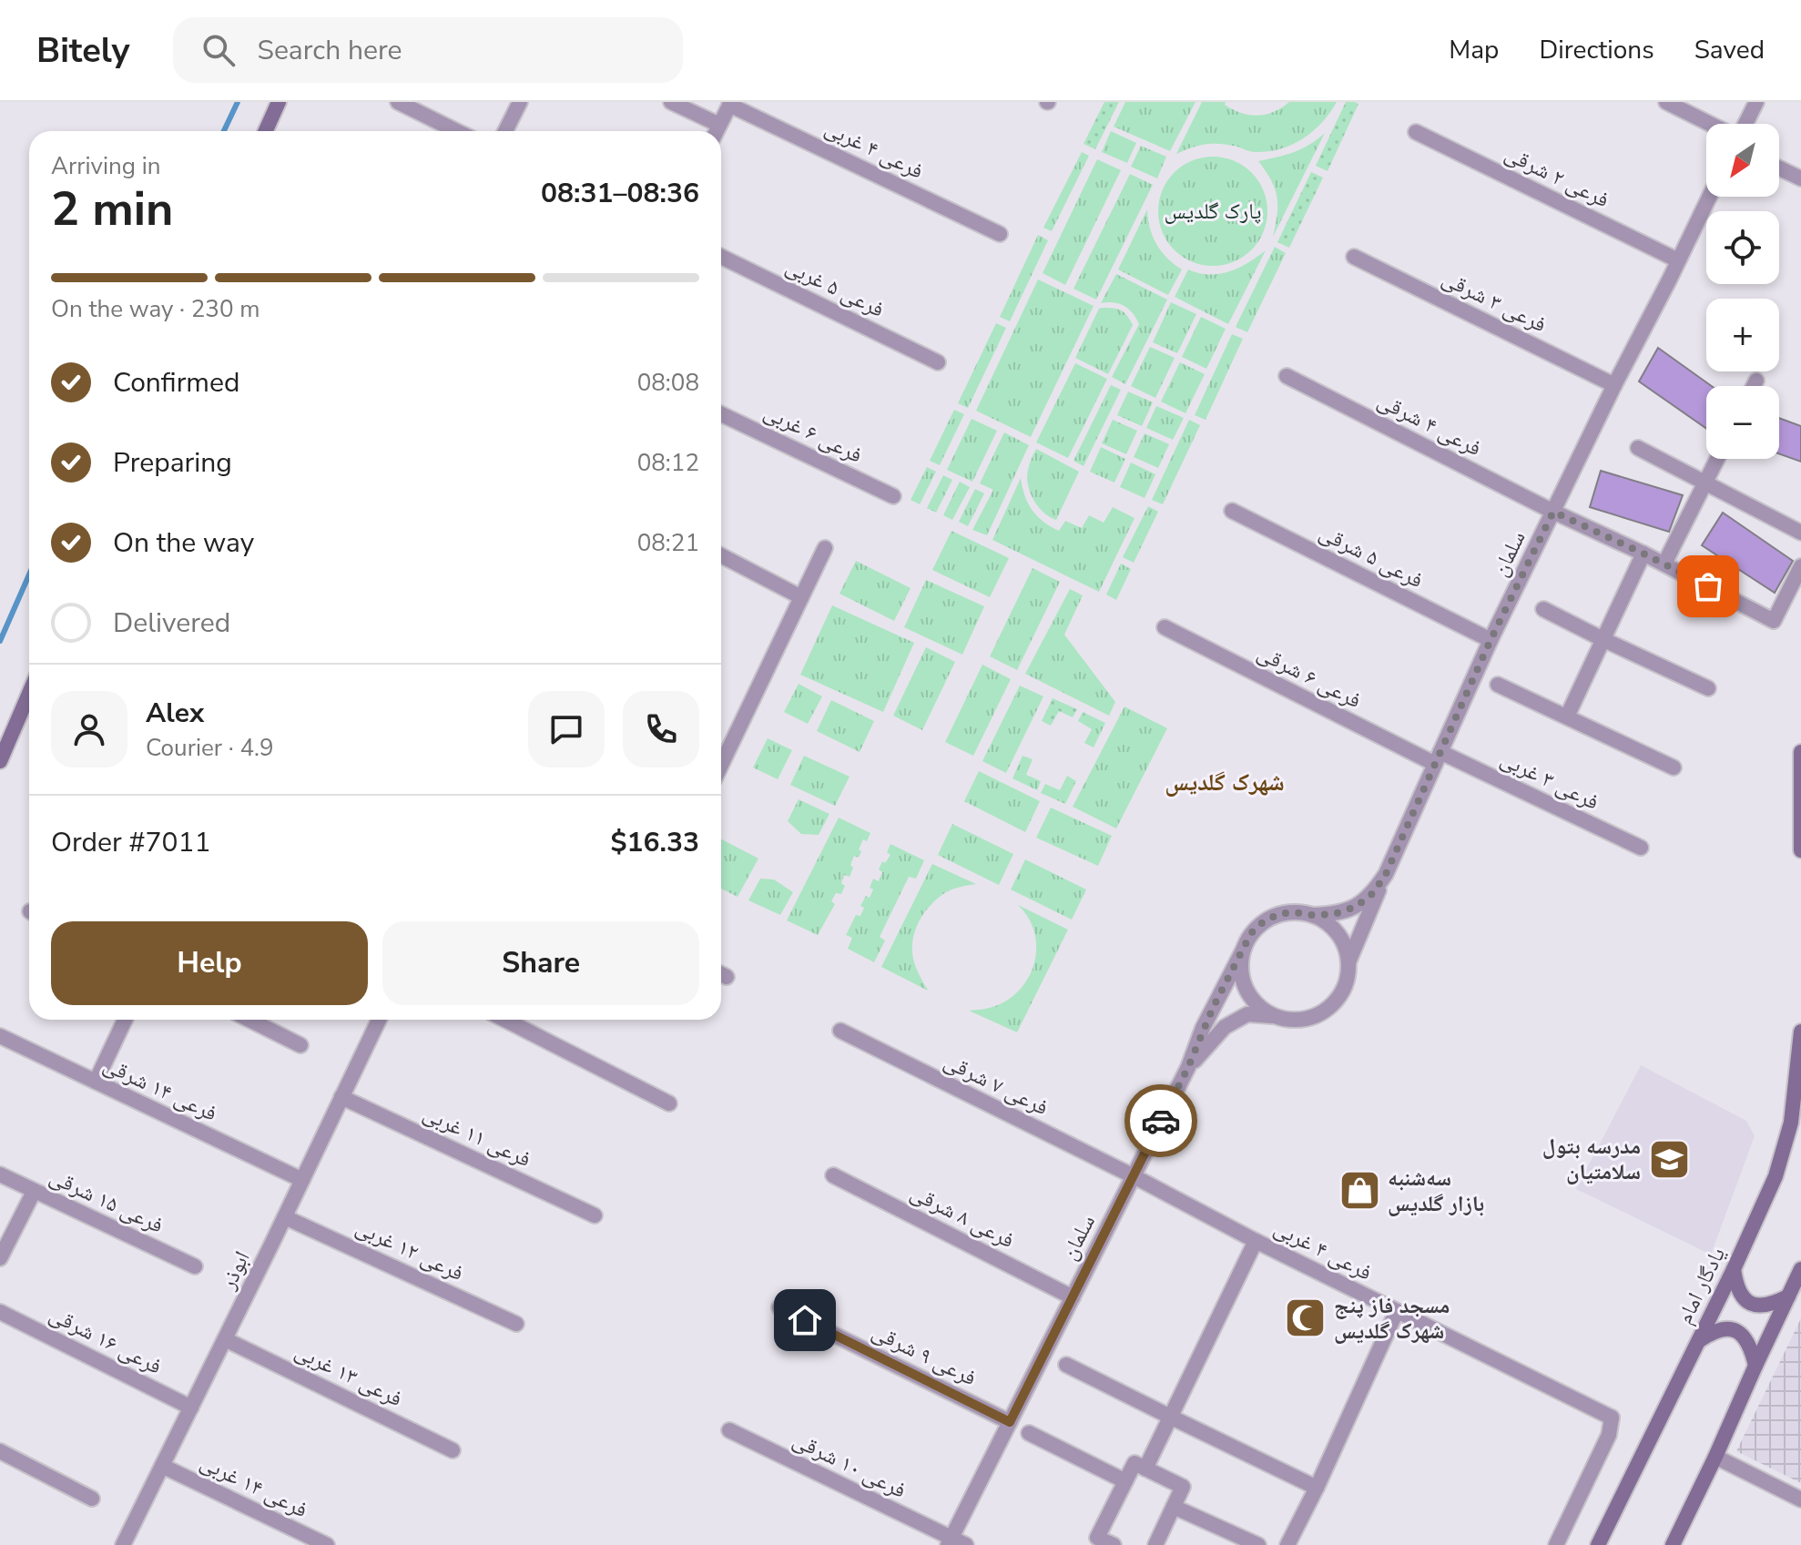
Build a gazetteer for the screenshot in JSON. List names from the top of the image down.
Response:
{
  "streets": {
    "main road": ["یادگار امام"],
    "street": [
      "فرعی ۴ غربی",
      "فرعی ۲ شرقی",
      "فرعی ۵ غربی",
      "فرعی ۳ شرقی",
      "فرعی ۴ شرقی",
      "فرعی ۶ غربی",
      "سلمان",
      "فرعی ۵ شرقی",
      "فرعی ۶ شرقی",
      "فرعی ۳ غربی",
      "فرعی ۷ شرقی",
      "فرعی ۱۴ شرقی",
      "فرعی ۱۱ غربی",
      "فرعی ۱۵ شرقی",
      "فرعی ۸ شرقی",
      "فرعی ۱۲ غربی",
      "ابوذر",
      "فرعی ۱۶ شرقی",
      "فرعی ۹ شرقی",
      "فرعی ۱۳ غربی",
      "فرعی ۱۰ شرقی",
      "فرعی ۱۴ غربی"
    ]
  },
  "crossings": [
    ["فرعی ۴ غربی", "سلمان"],
    ["فرعی ۴ غربی", "فرعی ۷ شرقی"],
    ["فرعی ۲ شرقی", "سلمان"],
    ["فرعی ۳ شرقی", "سلمان"],
    ["فرعی ۴ شرقی", "سلمان"],
    ["سلمان", "فرعی ۵ شرقی"],
    ["سلمان", "فرعی ۶ شرقی"],
    ["سلمان", "فرعی ۳ غربی"],
    ["سلمان", "فرعی ۷ شرقی"],
    ["سلمان", "فرعی ۸ شرقی"],
    ["سلمان", "فرعی ۹ شرقی"],
    ["سلمان", "فرعی ۱۰ شرقی"],
    ["فرعی ۶ شرقی", "فرعی ۳ غربی"],
    ["فرعی ۱۴ شرقی", "ابوذر"],
    ["فرعی ۱۱ غربی", "ابوذر"],
    ["فرعی ۱۲ غربی", "ابوذر"],
    ["ابوذر", "فرعی ۱۶ شرقی"],
    ["ابوذر", "فرعی ۱۳ غربی"],
    ["ابوذر", "فرعی ۱۴ غربی"]
  ],
  "districts": ["شهرک گلدیس"],
  "parks": ["پارک گلدیس"],
  "places": {
    "school or university": ["مدرسه بتول سلامتیان"],
    "shop": ["سه‌شنبه بازار گلدیس"],
    "mosque": ["مسجد فاز پنج شهرک گلدیس"]
  },
  "north": "bottom left",
  "page": {
    "header": "Bitely",
    "search": "Search here",
    "nav": ["Map", "Directions", "Saved"],
    "map_buttons": ["+", "−"],
    "heading": ["2 min", "Arriving in", "08:31–08:36"],
    "panel": [
      "Alex",
      "Courier · 4.9",
      "Order #7011",
      "$16.33"
    ],
    "bar": "On the way · 230 m",
    "list": [
      ["Confirmed", "08:08"],
      ["Preparing", "08:12"],
      ["On the way", "08:21"],
      "Delivered"
    ],
    "buttons": ["Help", "Share"]
  }
}
